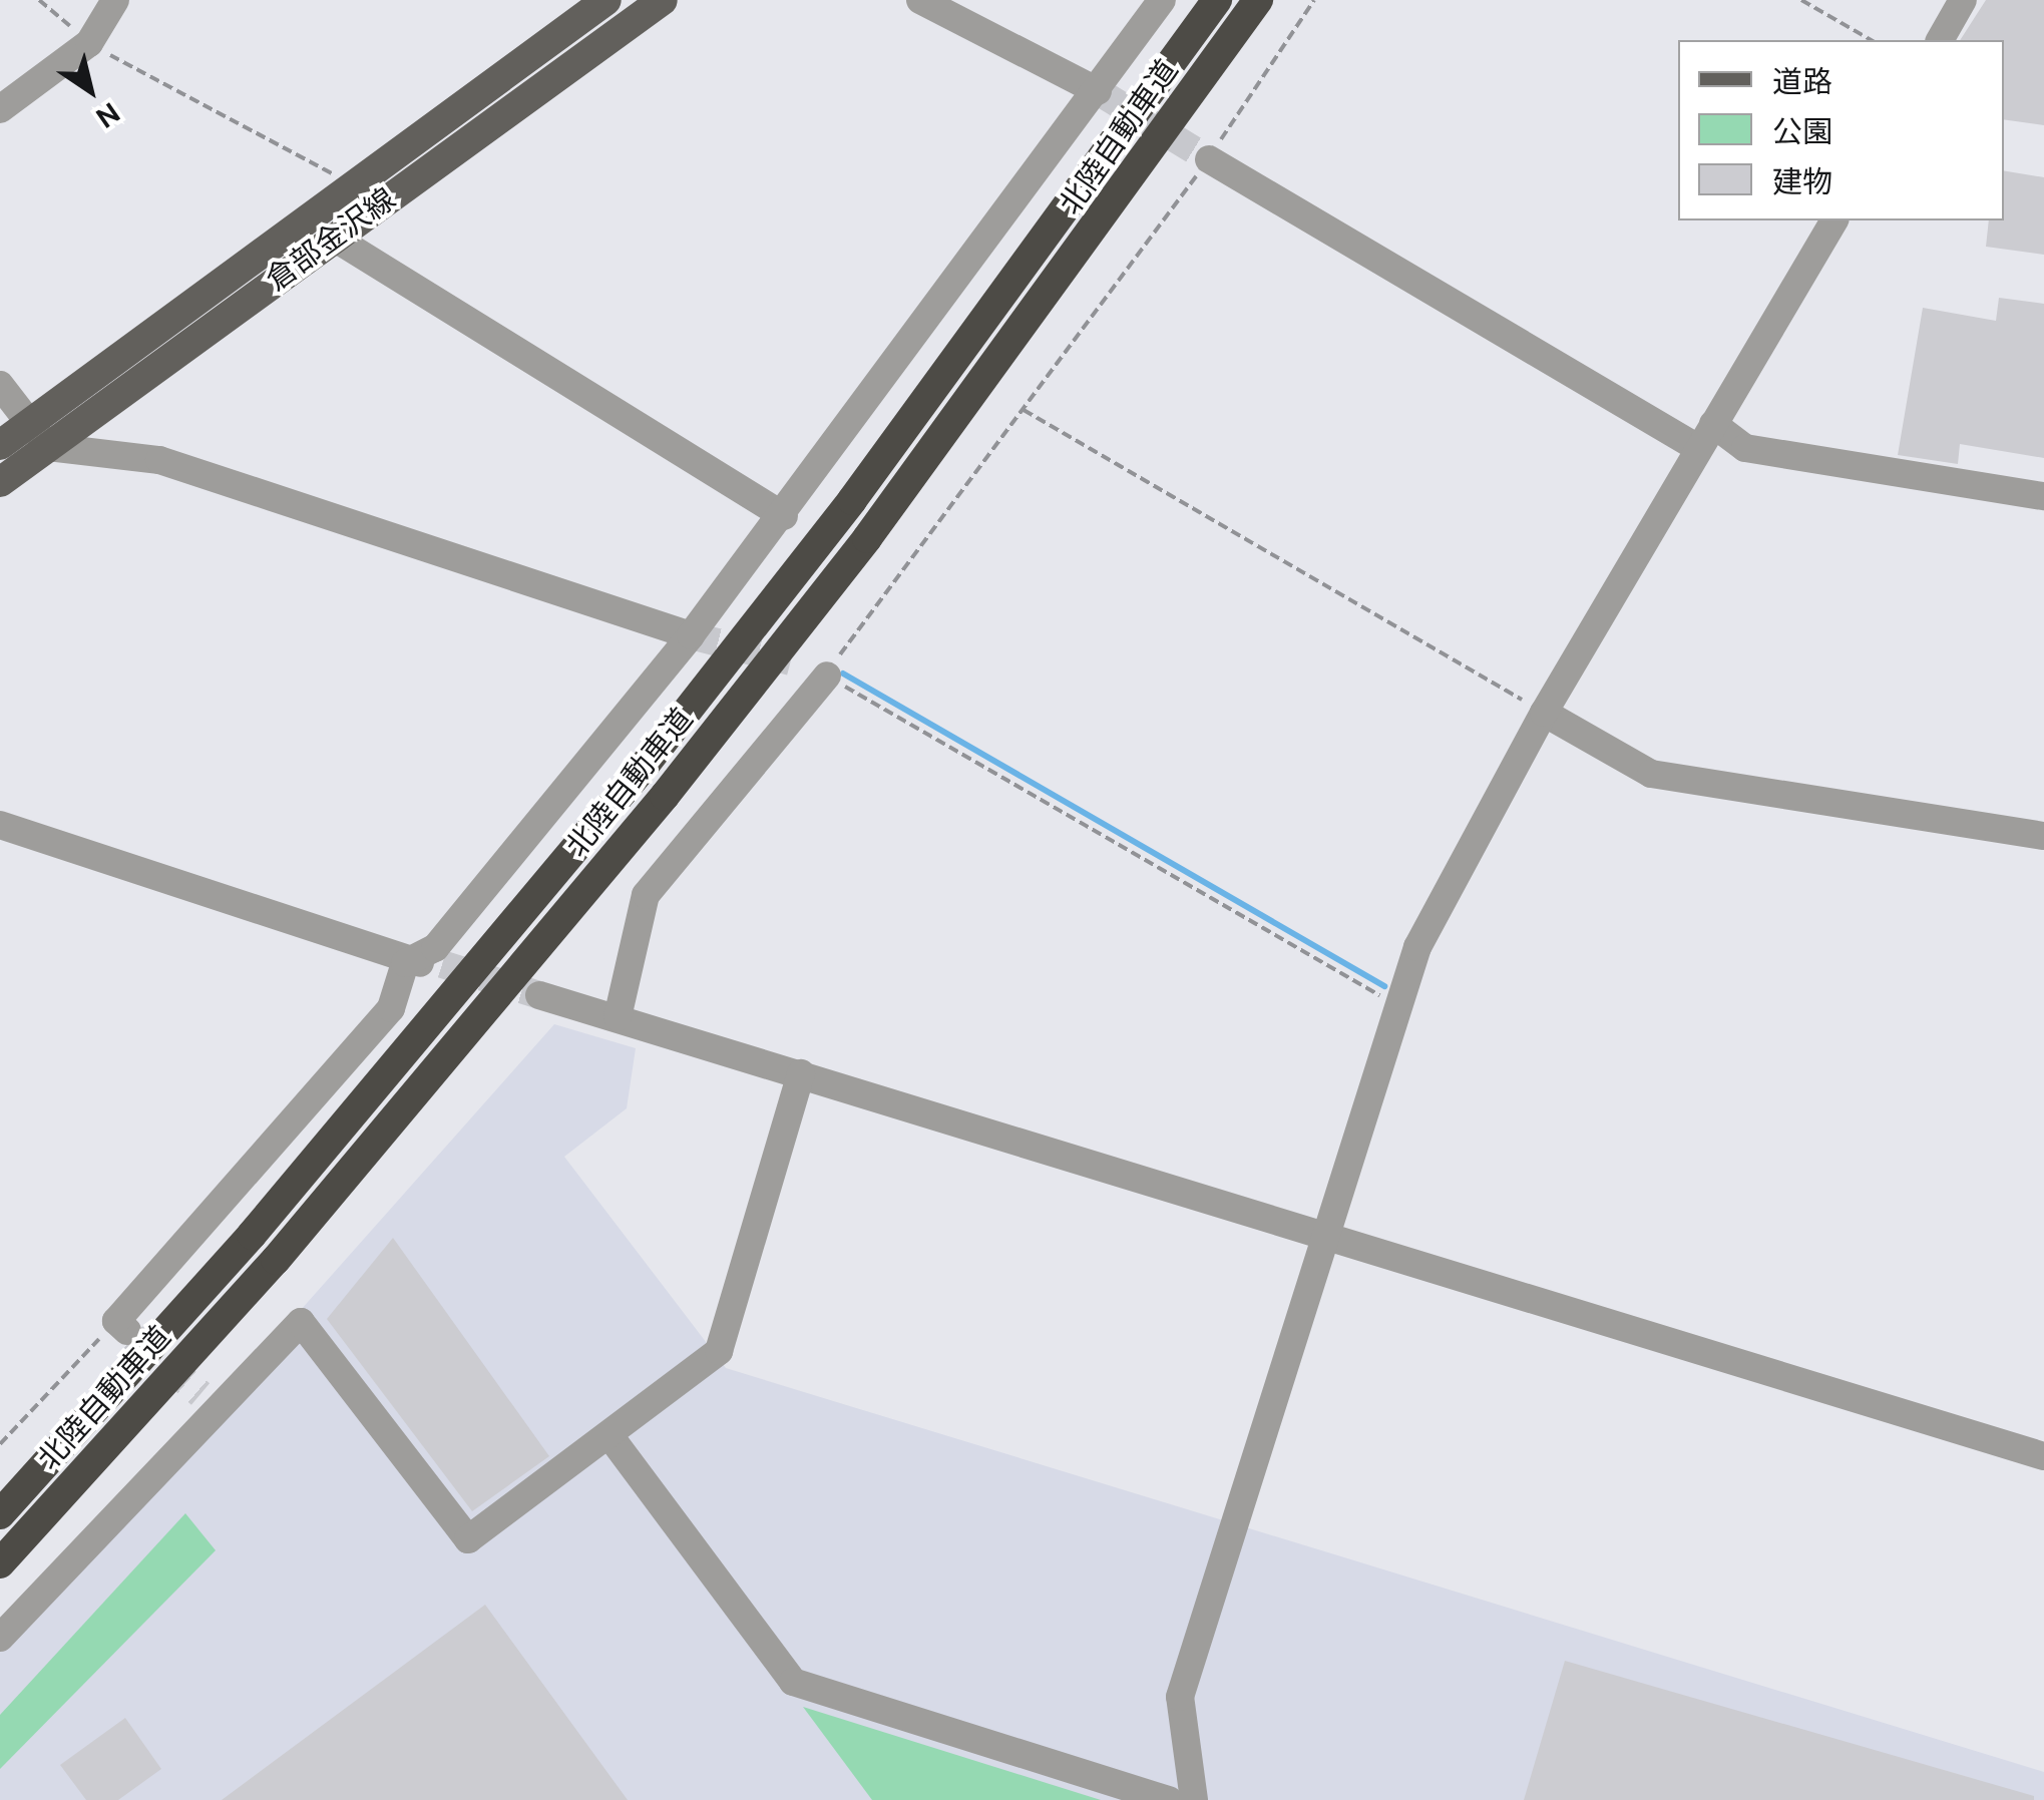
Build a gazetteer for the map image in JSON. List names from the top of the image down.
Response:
{
  "streets": {
    "highway": ["北陸自動車道"],
    "main road": ["倉部金沢線"]
  },
  "legend": ["道路", "公園", "建物"],
  "north": "bottom right"
}
